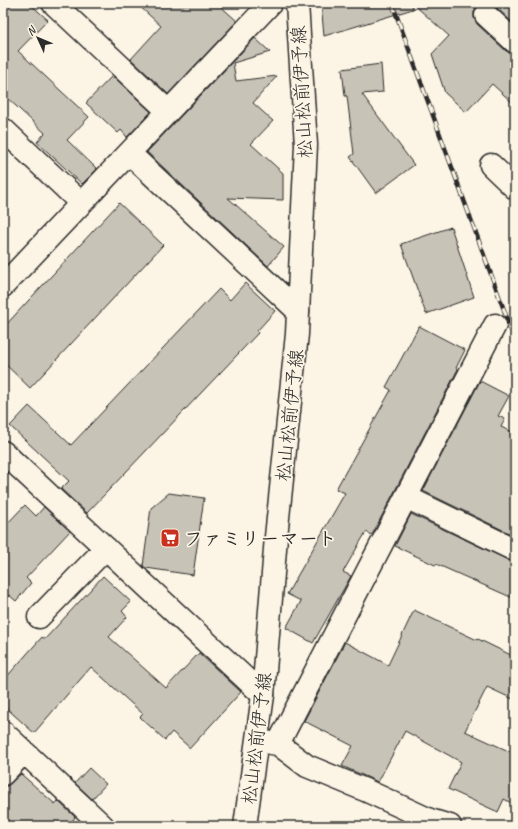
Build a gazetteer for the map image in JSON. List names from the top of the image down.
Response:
{
  "streets": {
    "street": ["松山松前伊予線"]
  },
  "places": {
    "supermarket": ["ファミリーマート"]
  },
  "north": "top left"
}
